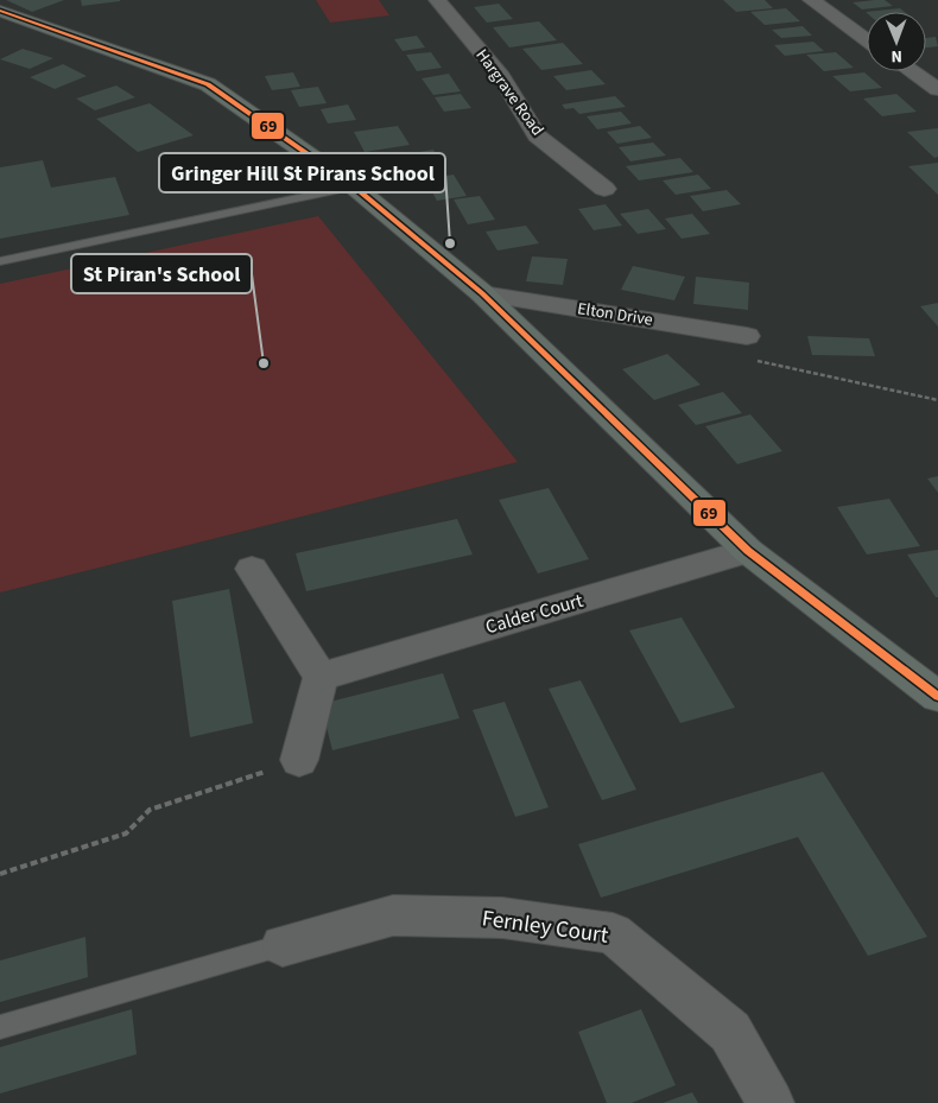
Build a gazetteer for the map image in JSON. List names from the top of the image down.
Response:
{
  "streets": {
    "street": [
      "Hargrave Road",
      "Elton Drive",
      "Calder Court",
      "Fernley Court"
    ]
  },
  "places": ["Gringer Hill St Pirans School", "St Piran's School"],
  "lines": ["transit line 69"],
  "north": "bottom"
}
